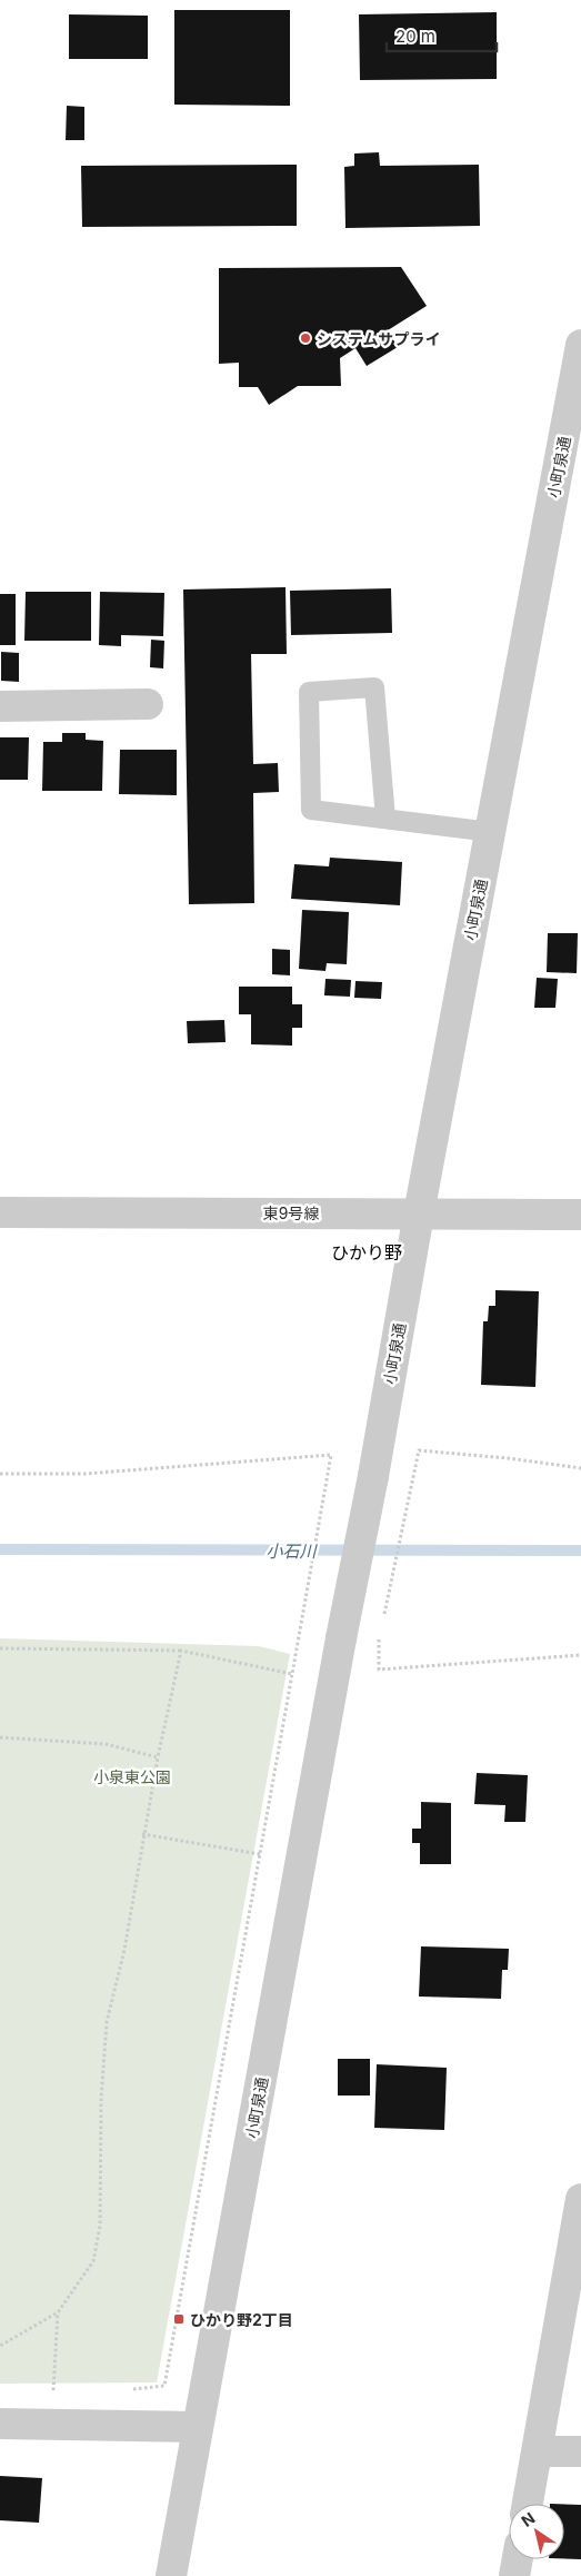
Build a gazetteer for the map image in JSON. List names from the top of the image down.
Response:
{
  "streets": {
    "street": ["小町泉通", "東9号線"]
  },
  "crossings": [
    ["小町泉通", "東9号線"]
  ],
  "districts": ["ひかり野"],
  "water": ["小石川"],
  "parks": ["小泉東公園"],
  "places": {
    "other": ["システムサプライ"],
    "transit": ["ひかり野2丁目"]
  },
  "scale_bar": "20 m",
  "north": "top left"
}
